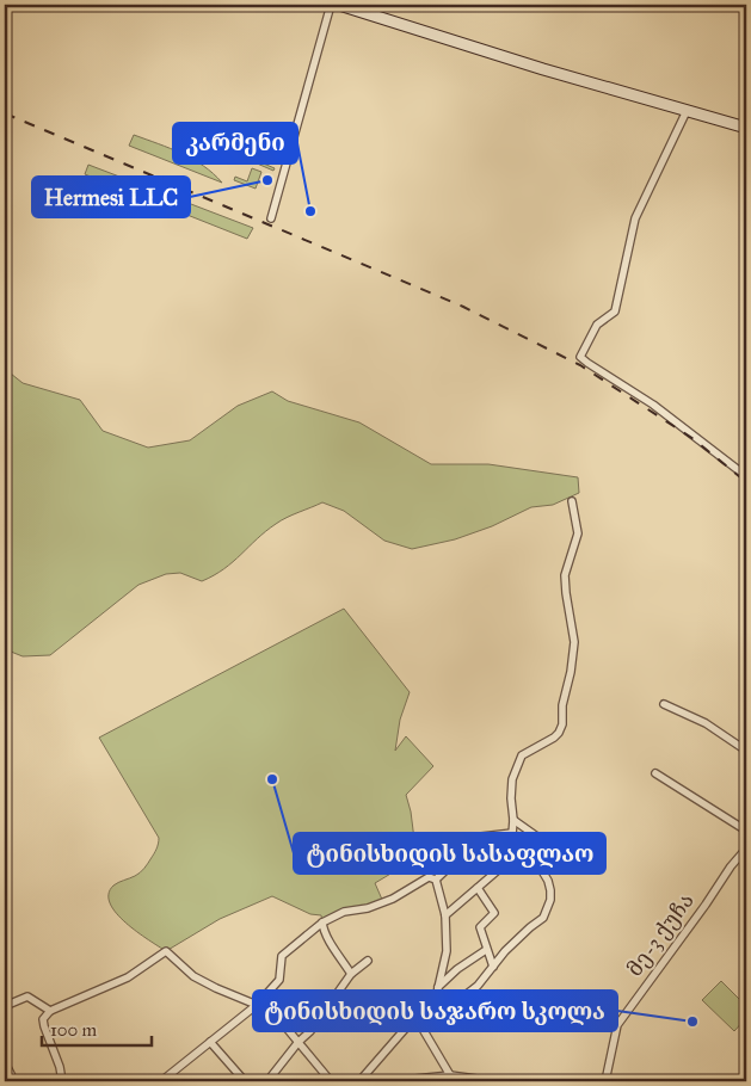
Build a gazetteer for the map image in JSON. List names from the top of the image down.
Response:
{
  "streets": {
    "street": ["მე-3 ქუჩა"]
  },
  "places": [
    "Hermesi LLC",
    "კარმენი",
    "ტინისხიდის სასაფლაო",
    "ტინისხიდის საჯარო სკოლა"
  ],
  "scale_bar": "100 m"
}
